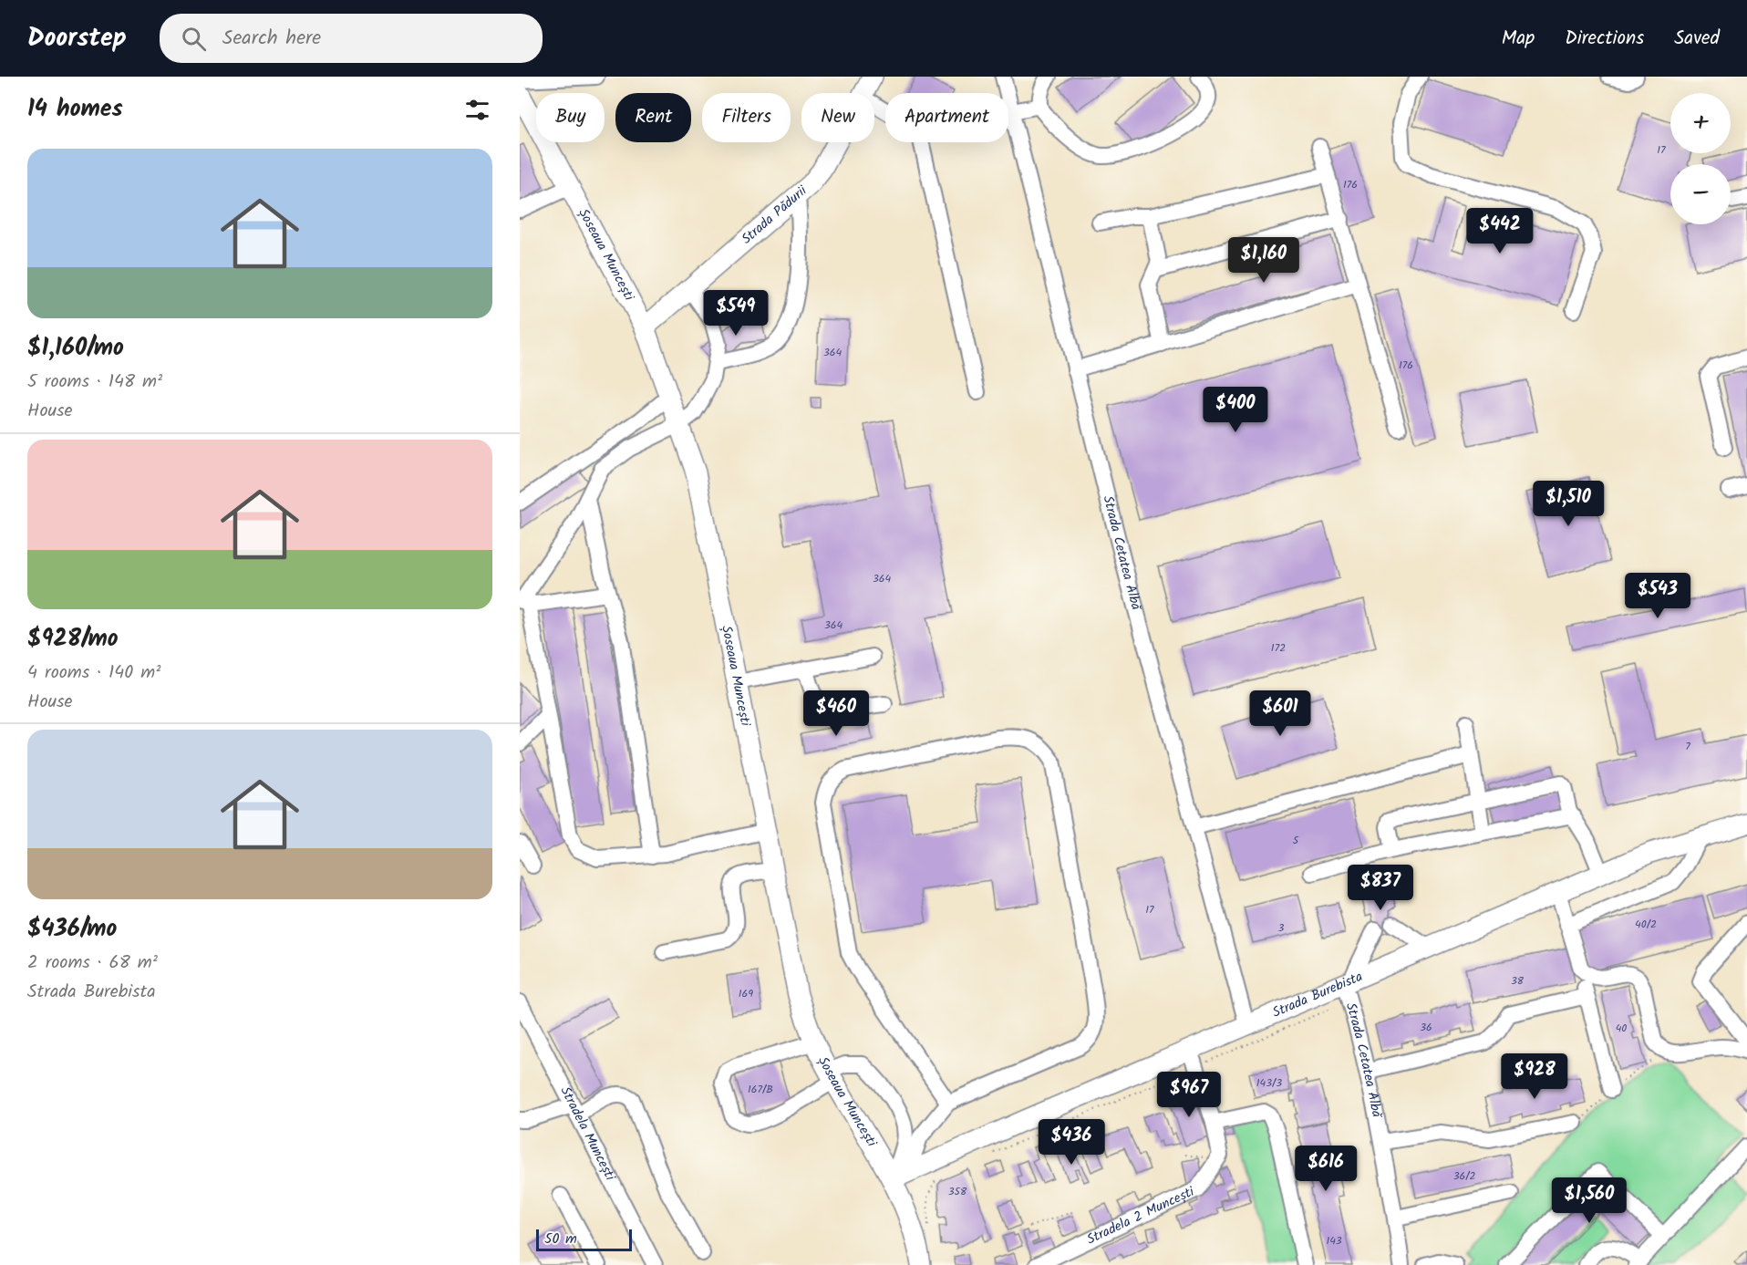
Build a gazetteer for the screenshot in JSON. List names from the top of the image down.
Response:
{
  "streets": {
    "main road": ["Strada Pădurii", "Șoseaua Muncești", "Strada Burebista"],
    "street": ["Strada Cetatea Albă", "Stradela Muncești", "Stradela 2 Muncești"]
  },
  "crossings": [
    ["Strada Pădurii", "Șoseaua Muncești"],
    ["Șoseaua Muncești", "Strada Burebista"],
    ["Strada Cetatea Albă", "Strada Burebista"],
    ["Strada Burebista", "Stradela 2 Muncești"]
  ],
  "house_numbers": [
    "17",
    "176",
    "364",
    "176",
    "364",
    "364",
    "172",
    "7",
    "5",
    "17",
    "40/2",
    "3",
    "38",
    "169",
    "36",
    "40",
    "143/3",
    "167/B",
    "36/2",
    "358",
    "143"
  ],
  "scale_bar": "50 m",
  "page": {
    "header": "Doorstep",
    "search": "Search here",
    "nav": ["Map", "Directions", "Saved"],
    "heading": "14 homes",
    "map_buttons": ["+", "−"],
    "chip": [
      "Buy",
      "Rent",
      "Filters",
      "New",
      "Apartment"
    ],
    "list": [
      {
        "name": "$1,160/mo",
        "note": "5 rooms · 148 m² · House"
      },
      {
        "name": "$928/mo",
        "note": "4 rooms · 140 m² · House"
      },
      {
        "name": "$436/mo",
        "note": "2 rooms · 68 m² · Strada Burebista"
      }
    ],
    "price": [
      "$442",
      "$1,160",
      "$549",
      "$400",
      "$1,510",
      "$543",
      "$460",
      "$601",
      "$837",
      "$928",
      "$967",
      "$436",
      "$616",
      "$1,560"
    ],
    "scale": "50 m"
  }
}
